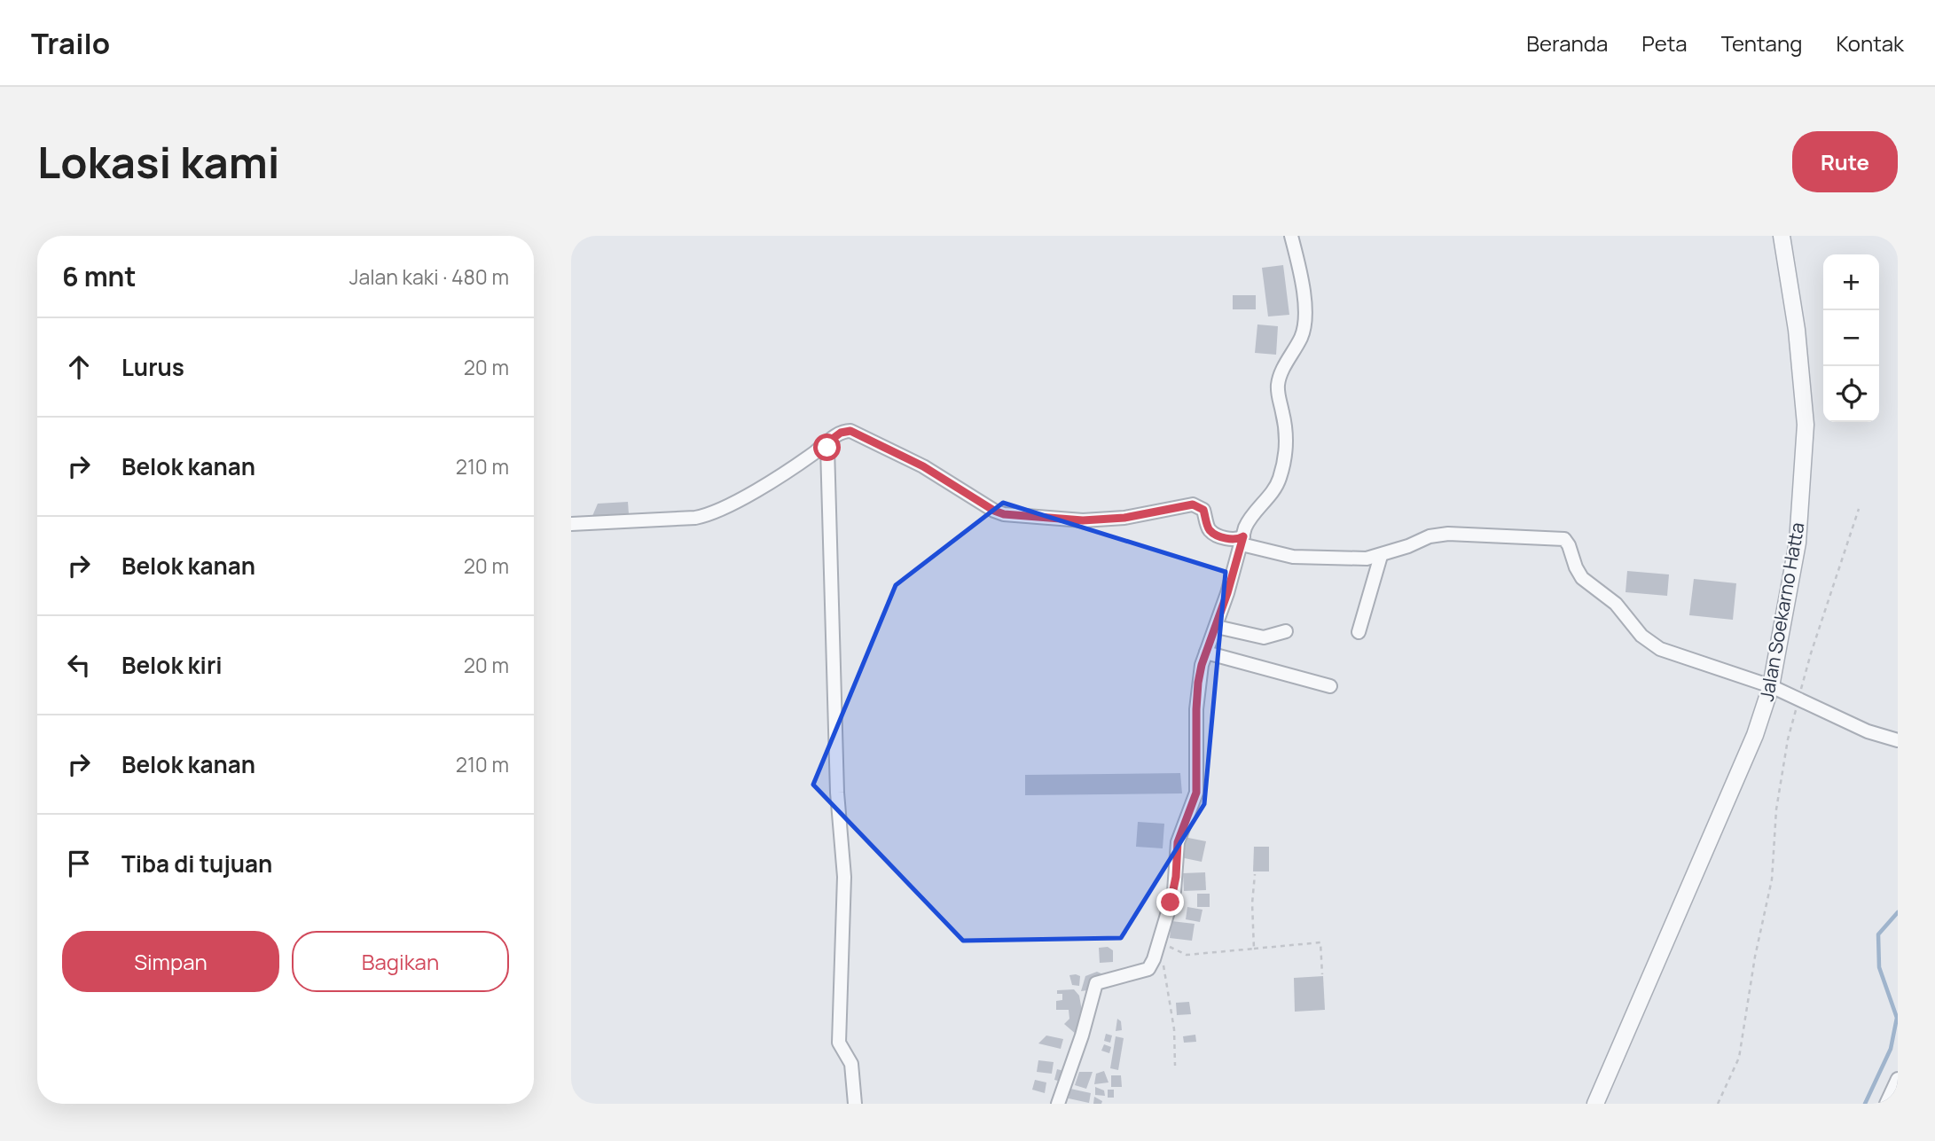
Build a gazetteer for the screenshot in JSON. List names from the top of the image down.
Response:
{
  "streets": {
    "street": ["Jalan Soekarno Hatta"]
  },
  "page": {
    "header": "Trailo",
    "nav": [
      "Beranda",
      "Peta",
      "Tentang",
      "Kontak"
    ],
    "buttons": [
      "Rute",
      ["Simpan", "Bagikan"]
    ],
    "title": "Lokasi kami",
    "heading": ["6 mnt", "Jalan kaki · 480 m"],
    "map_buttons": ["+", "−"],
    "list": [
      ["Lurus", "20 m"],
      ["Belok kanan", "210 m"],
      ["Belok kanan", "20 m"],
      ["Belok kiri", "20 m"],
      ["Belok kanan", "210 m"],
      "Tiba di tujuan"
    ]
  }
}
